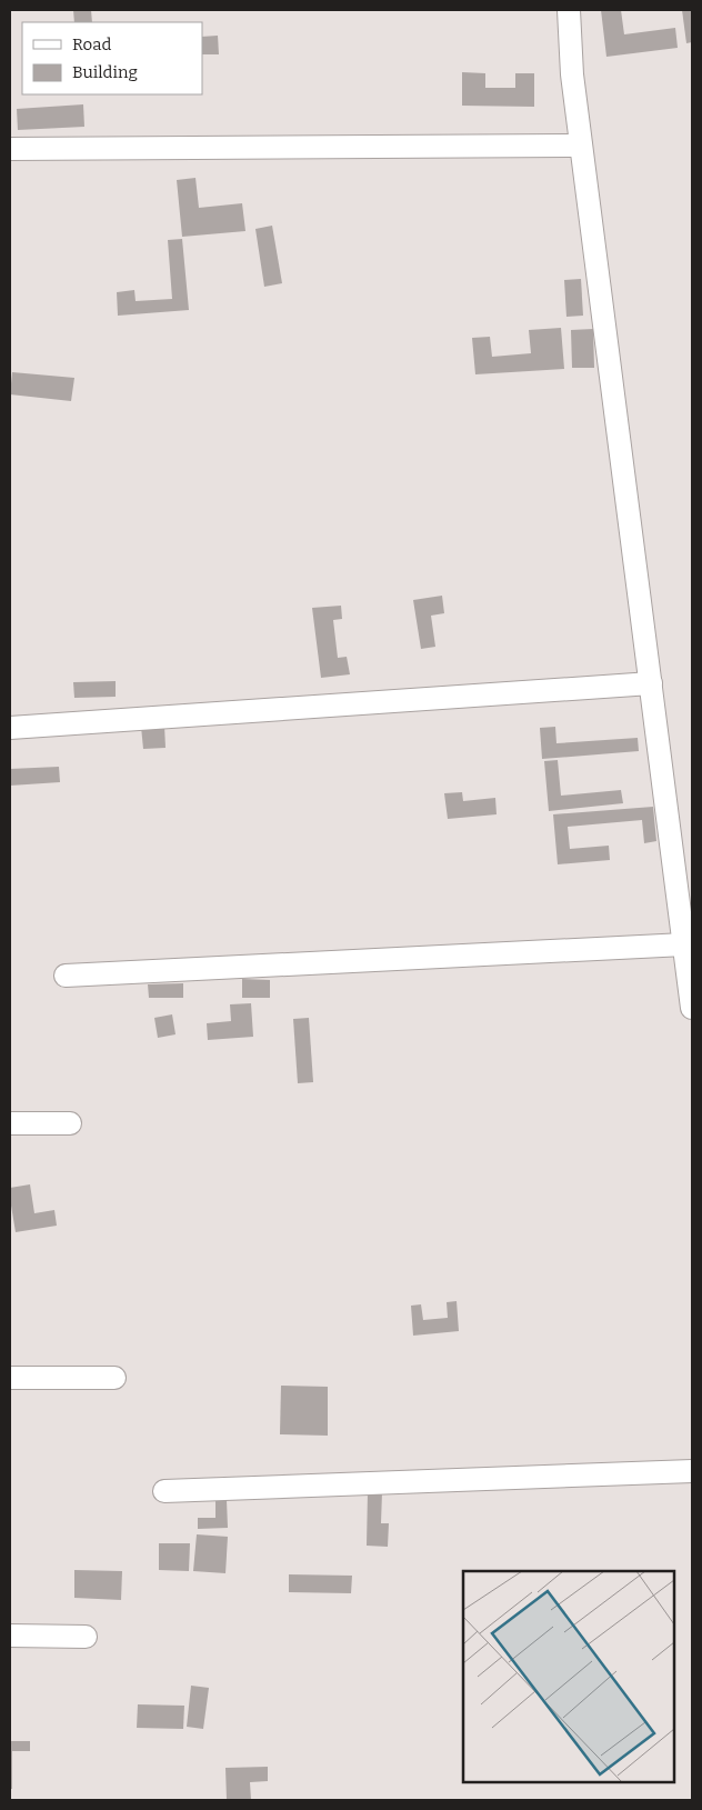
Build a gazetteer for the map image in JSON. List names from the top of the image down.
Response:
{
  "legend": ["Road", "Building"]
}
